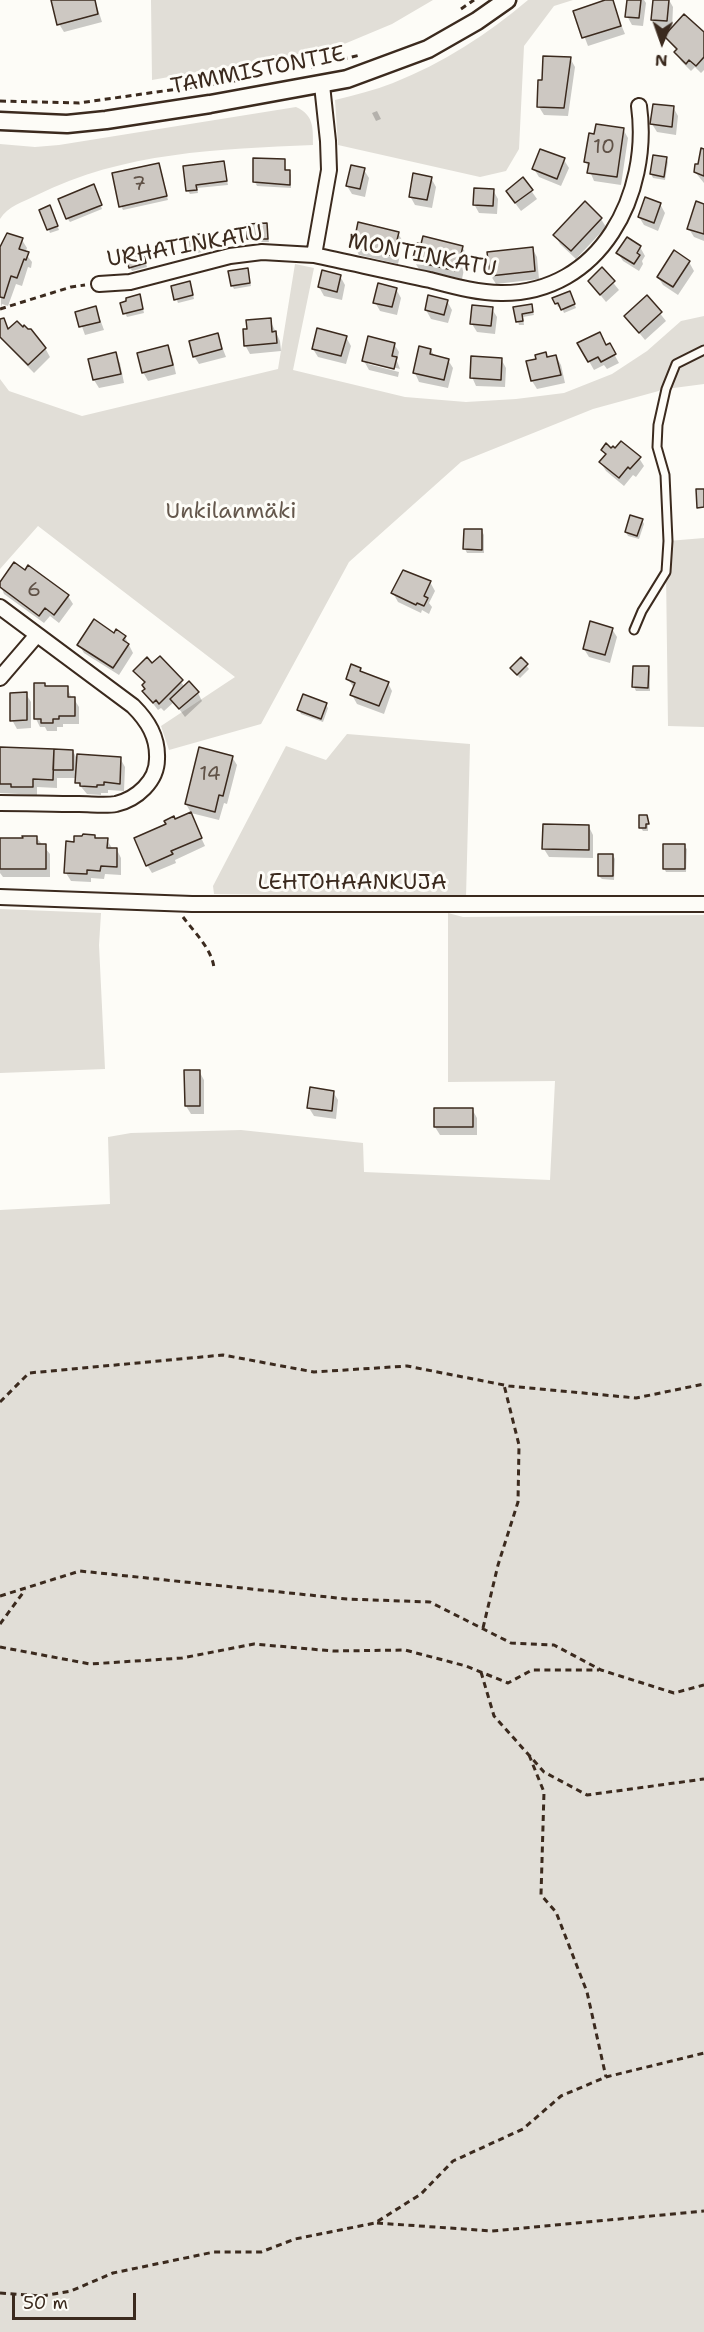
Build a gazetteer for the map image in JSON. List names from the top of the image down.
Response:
{
  "streets": {
    "street": [
      "TAMMISTONTIE",
      "URHATINKATU",
      "MONTINKATU",
      "LEHTOHAANKUJA"
    ]
  },
  "crossings": [
    ["TAMMISTONTIE", "MONTINKATU"],
    ["URHATINKATU", "MONTINKATU"]
  ],
  "parks": ["Unkilanmäki"],
  "house_numbers": [
    "10",
    "7",
    "6",
    "14"
  ],
  "scale_bar": "50 m",
  "north": "bottom"
}
